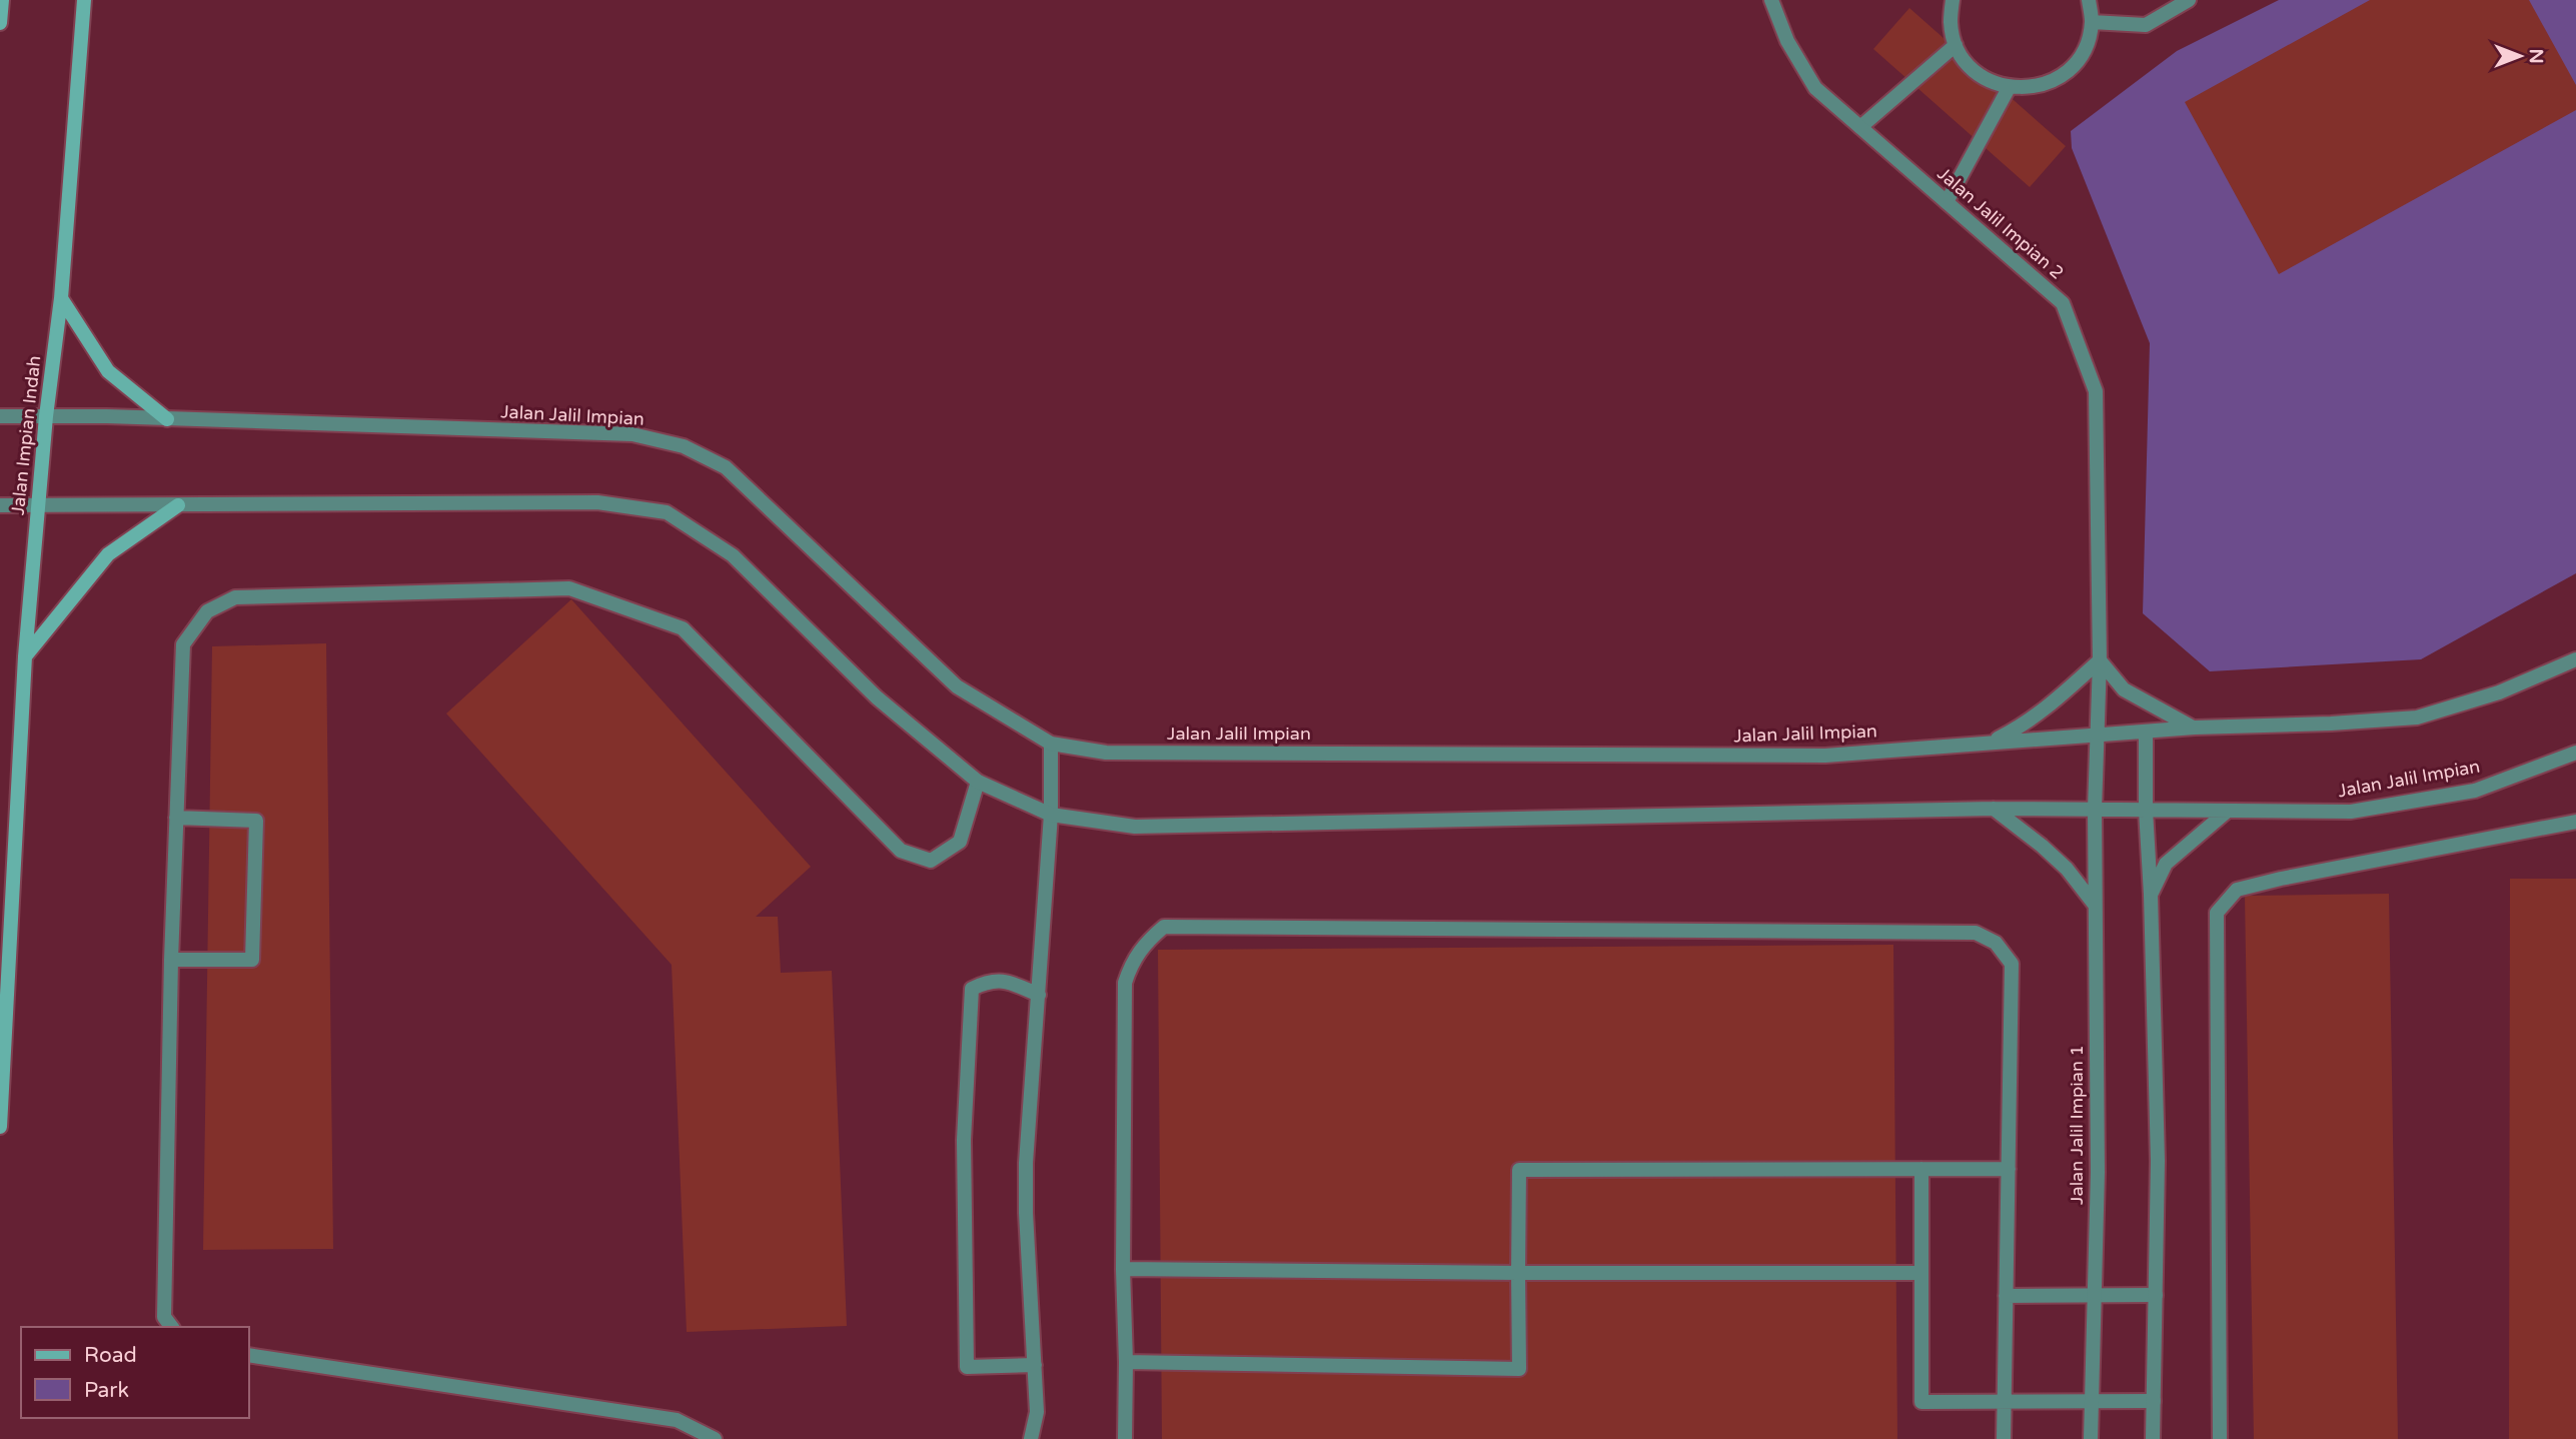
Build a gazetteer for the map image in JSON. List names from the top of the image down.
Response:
{
  "streets": {
    "street": [
      "Jalan Jalil Impian 2",
      "Jalan Jalil Impian",
      "Jalan Impian Indah",
      "Jalan Jalil Impian 1"
    ]
  },
  "crossings": [
    ["Jalan Jalil Impian 2", "Jalan Jalil Impian"],
    ["Jalan Jalil Impian 2", "Jalan Jalil Impian 1"],
    ["Jalan Jalil Impian", "Jalan Impian Indah"],
    ["Jalan Jalil Impian", "Jalan Jalil Impian 1"]
  ],
  "legend": ["Road", "Park"],
  "north": "right"
}
